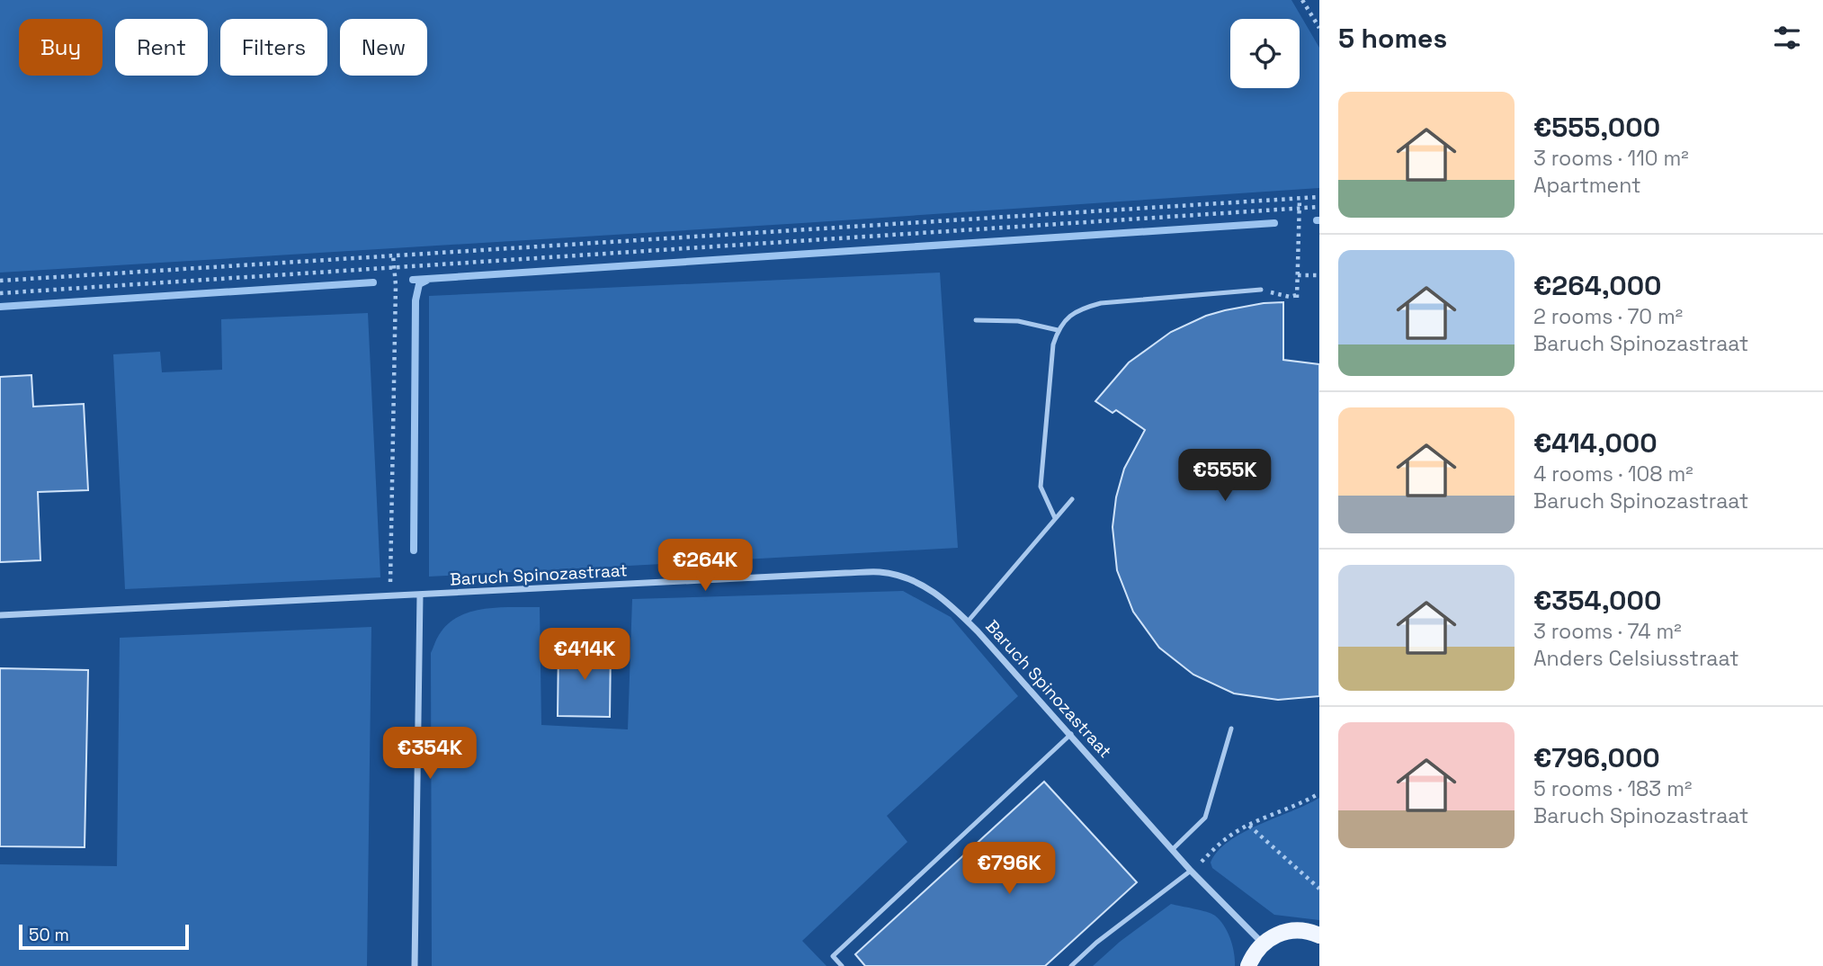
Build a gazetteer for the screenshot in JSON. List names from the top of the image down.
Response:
{
  "streets": {
    "street": ["Baruch Spinozastraat"]
  },
  "scale_bar": "50 m",
  "page": {
    "heading": "5 homes",
    "chip": [
      "Buy",
      "Rent",
      "Filters",
      "New"
    ],
    "list": [
      {
        "name": "€555,000",
        "note": "3 rooms · 110 m² · Apartment"
      },
      {
        "name": "€264,000",
        "note": "2 rooms · 70 m² · Baruch Spinozastraat"
      },
      {
        "name": "€414,000",
        "note": "4 rooms · 108 m² · Baruch Spinozastraat"
      },
      {
        "name": "€354,000",
        "note": "3 rooms · 74 m² · Anders Celsiusstraat"
      },
      {
        "name": "€796,000",
        "note": "5 rooms · 183 m² · Baruch Spinozastraat"
      }
    ],
    "price": [
      "€555K",
      "€264K",
      "€414K",
      "€354K",
      "€796K"
    ],
    "scale": "50 m"
  }
}
